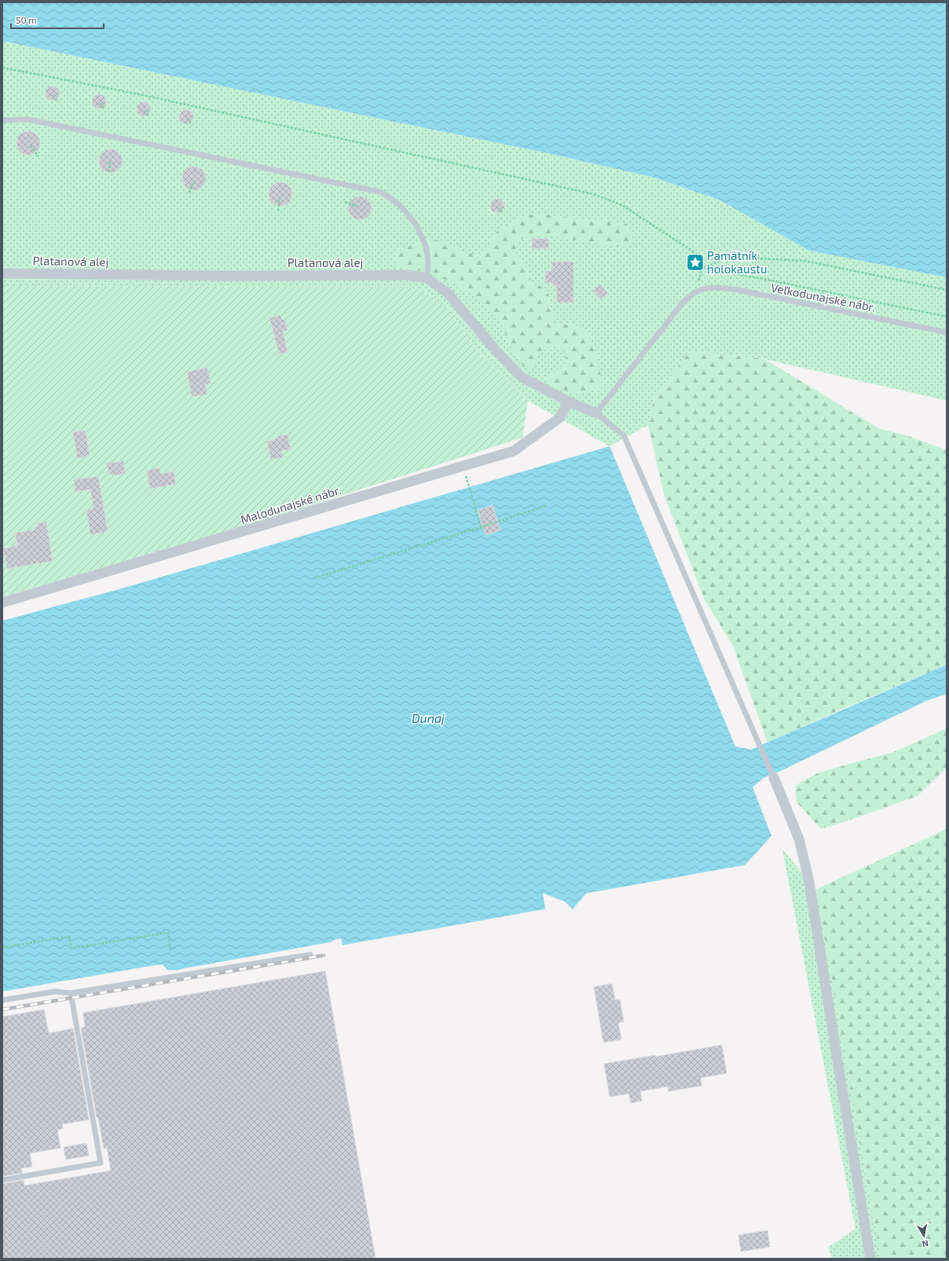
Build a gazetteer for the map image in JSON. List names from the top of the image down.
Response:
{
  "streets": {
    "street": ["Platanová alej", "Malodunajské nábr."],
    "lane": ["Veľkodunajské nábr."]
  },
  "crossings": [
    ["Platanová alej", "Malodunajské nábr."]
  ],
  "water": ["Dunaj"],
  "places": {
    "place": ["Pamätník holokaustu"]
  },
  "scale_bar": "50 m",
  "north": "bottom"
}
